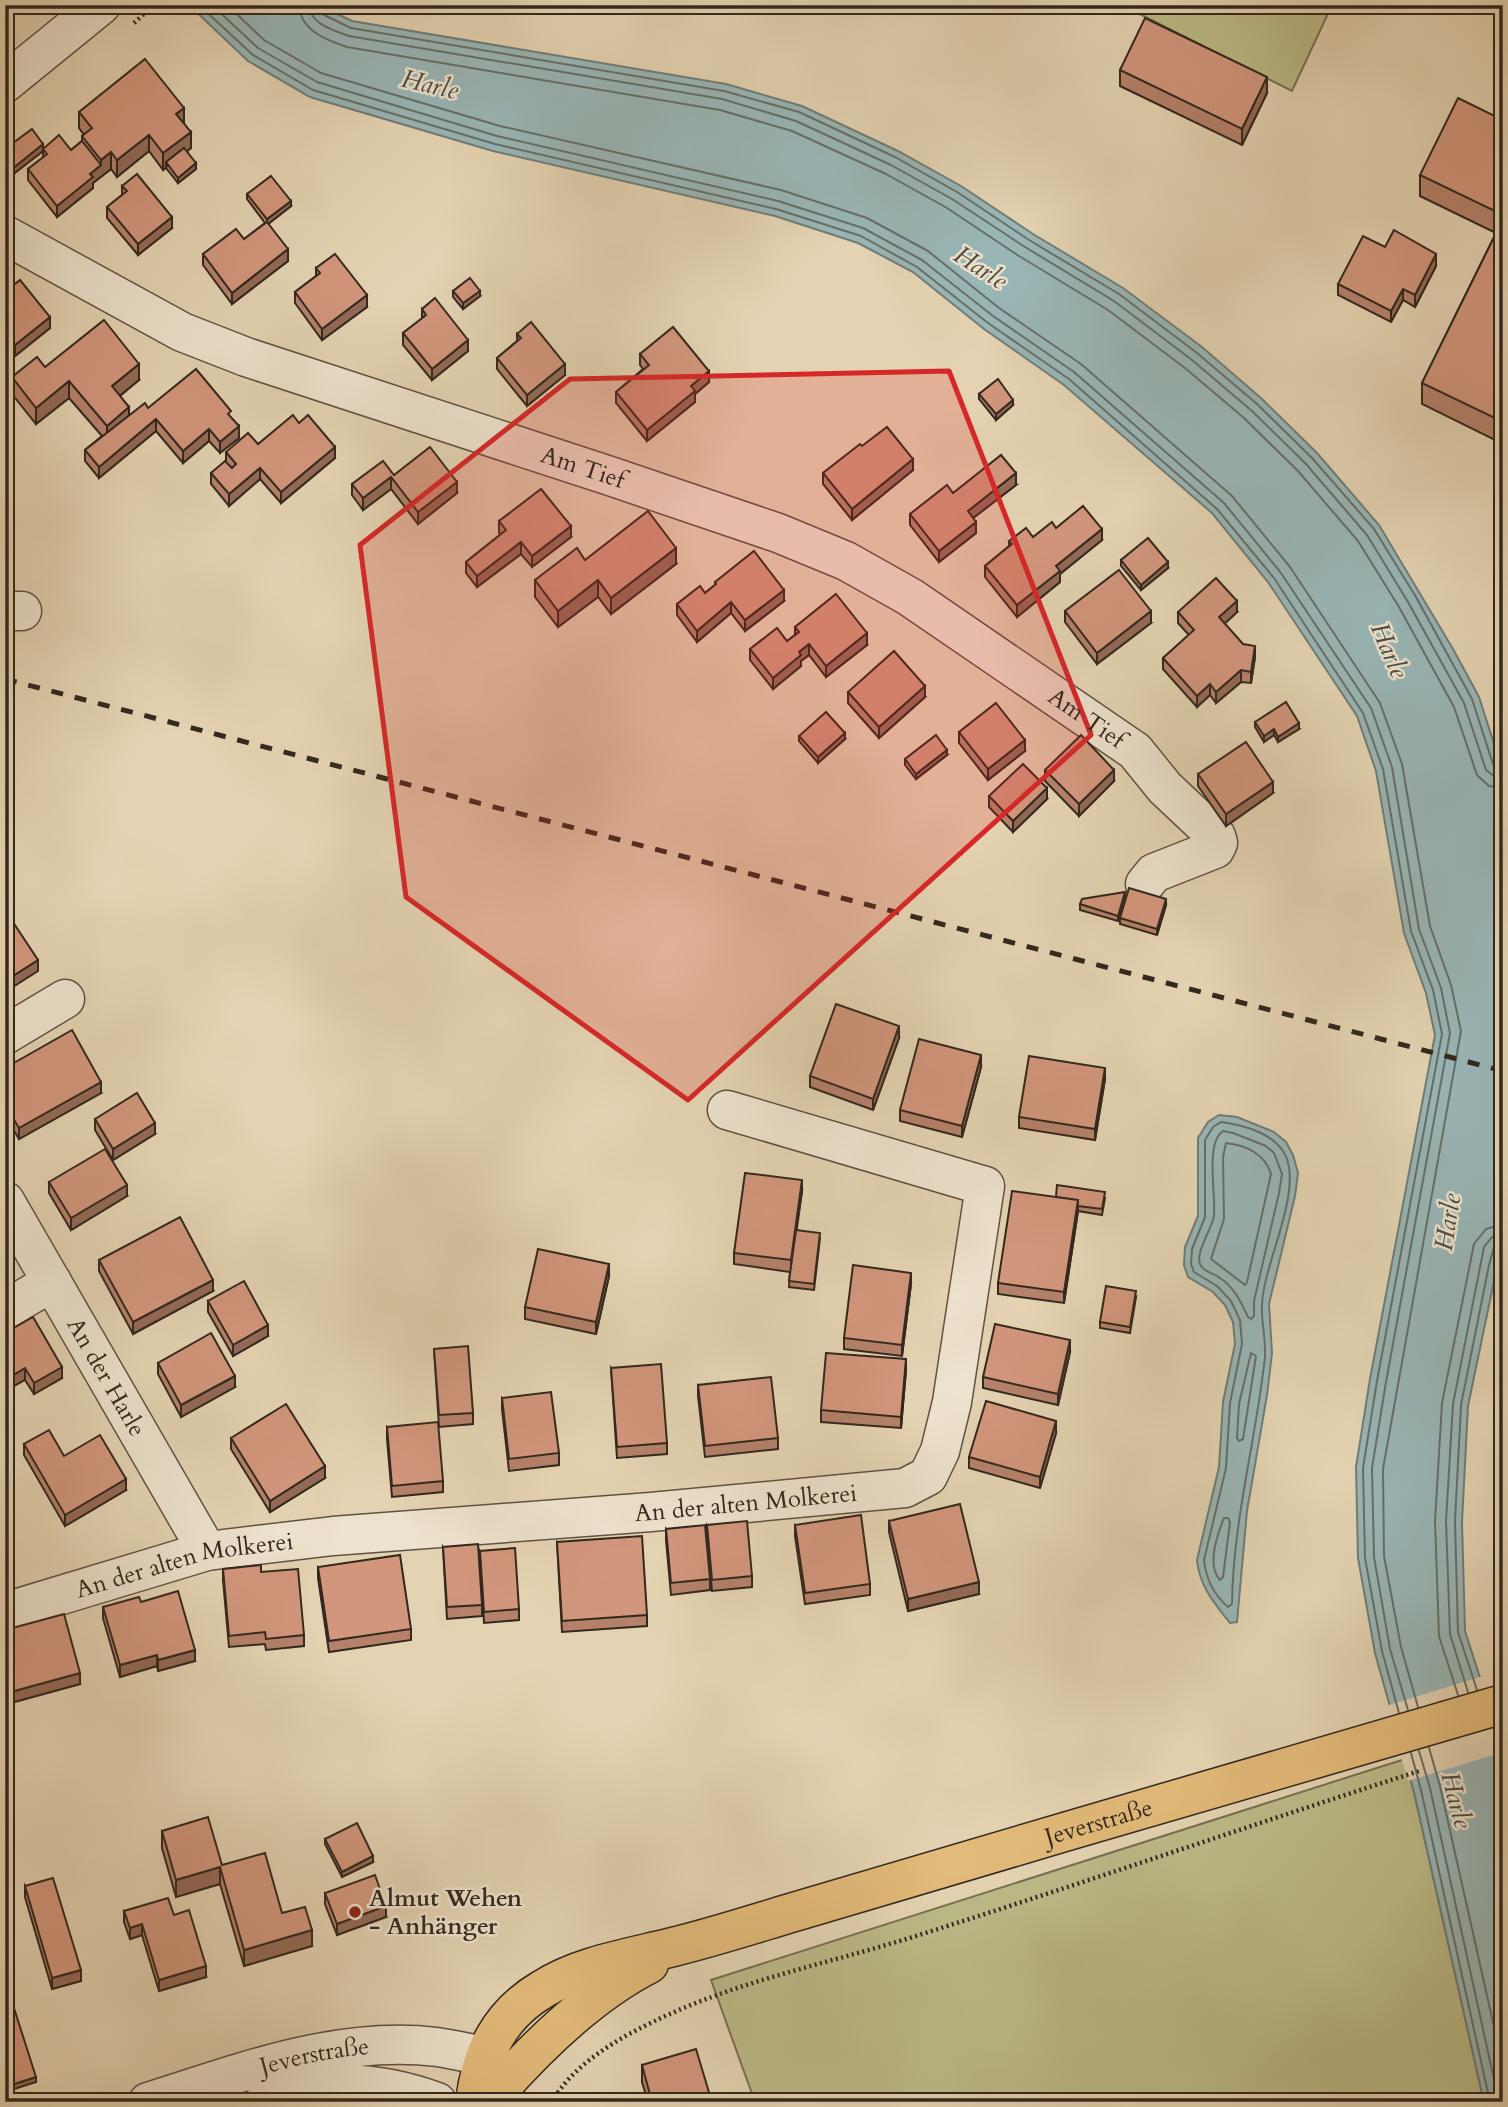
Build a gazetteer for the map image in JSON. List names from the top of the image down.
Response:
{
  "streets": {
    "main road": ["Jeverstraße"],
    "street": ["Am Tief", "An der Harle", "An der alten Molkerei"]
  },
  "crossings": [
    ["An der Harle", "An der alten Molkerei"]
  ],
  "water": ["Harle"],
  "places": ["Almut Wehen - Anhänger"]
}
